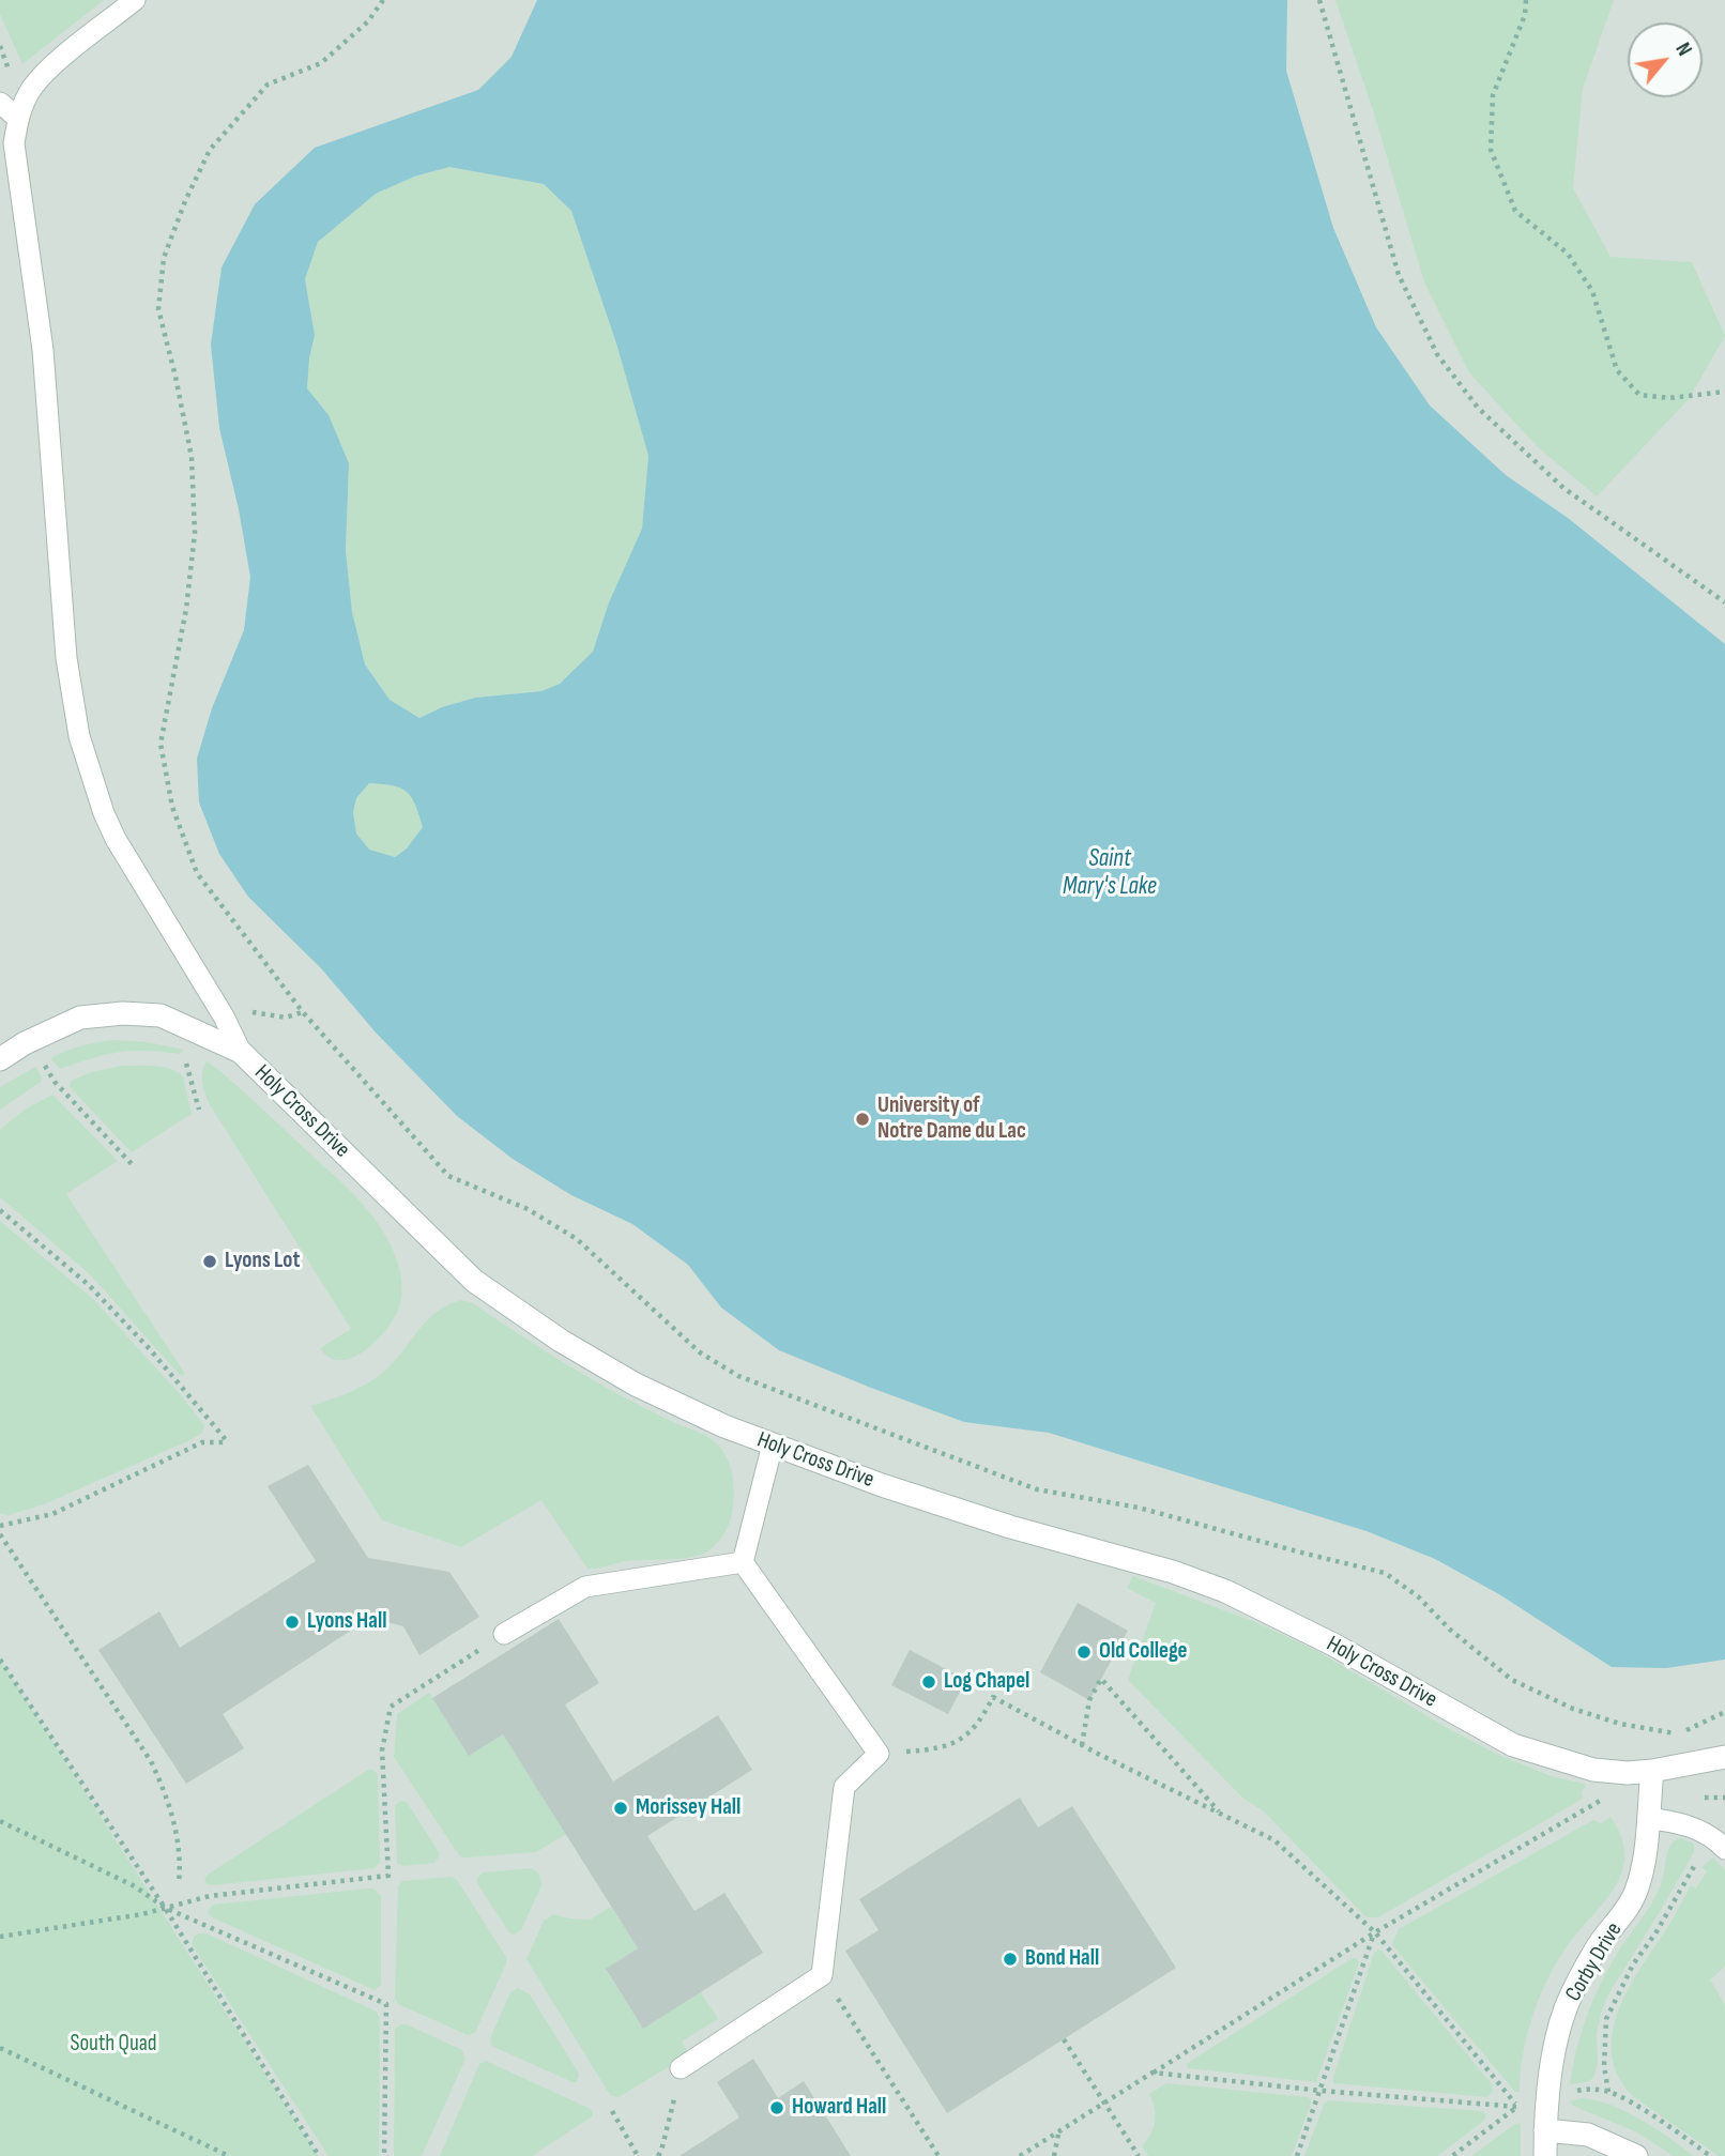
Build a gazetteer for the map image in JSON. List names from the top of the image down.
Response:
{
  "streets": {
    "street": ["Holy Cross Drive", "Corby Drive"]
  },
  "crossings": [
    ["Holy Cross Drive", "Corby Drive"]
  ],
  "water": ["Saint Mary's Lake"],
  "parks": ["South Quad"],
  "places": [
    "University of Notre Dame du Lac",
    "Lyons Lot",
    "Lyons Hall",
    "Old College",
    "Log Chapel",
    "Morissey Hall",
    "Bond Hall",
    "Howard Hall"
  ],
  "north": "top right"
}
